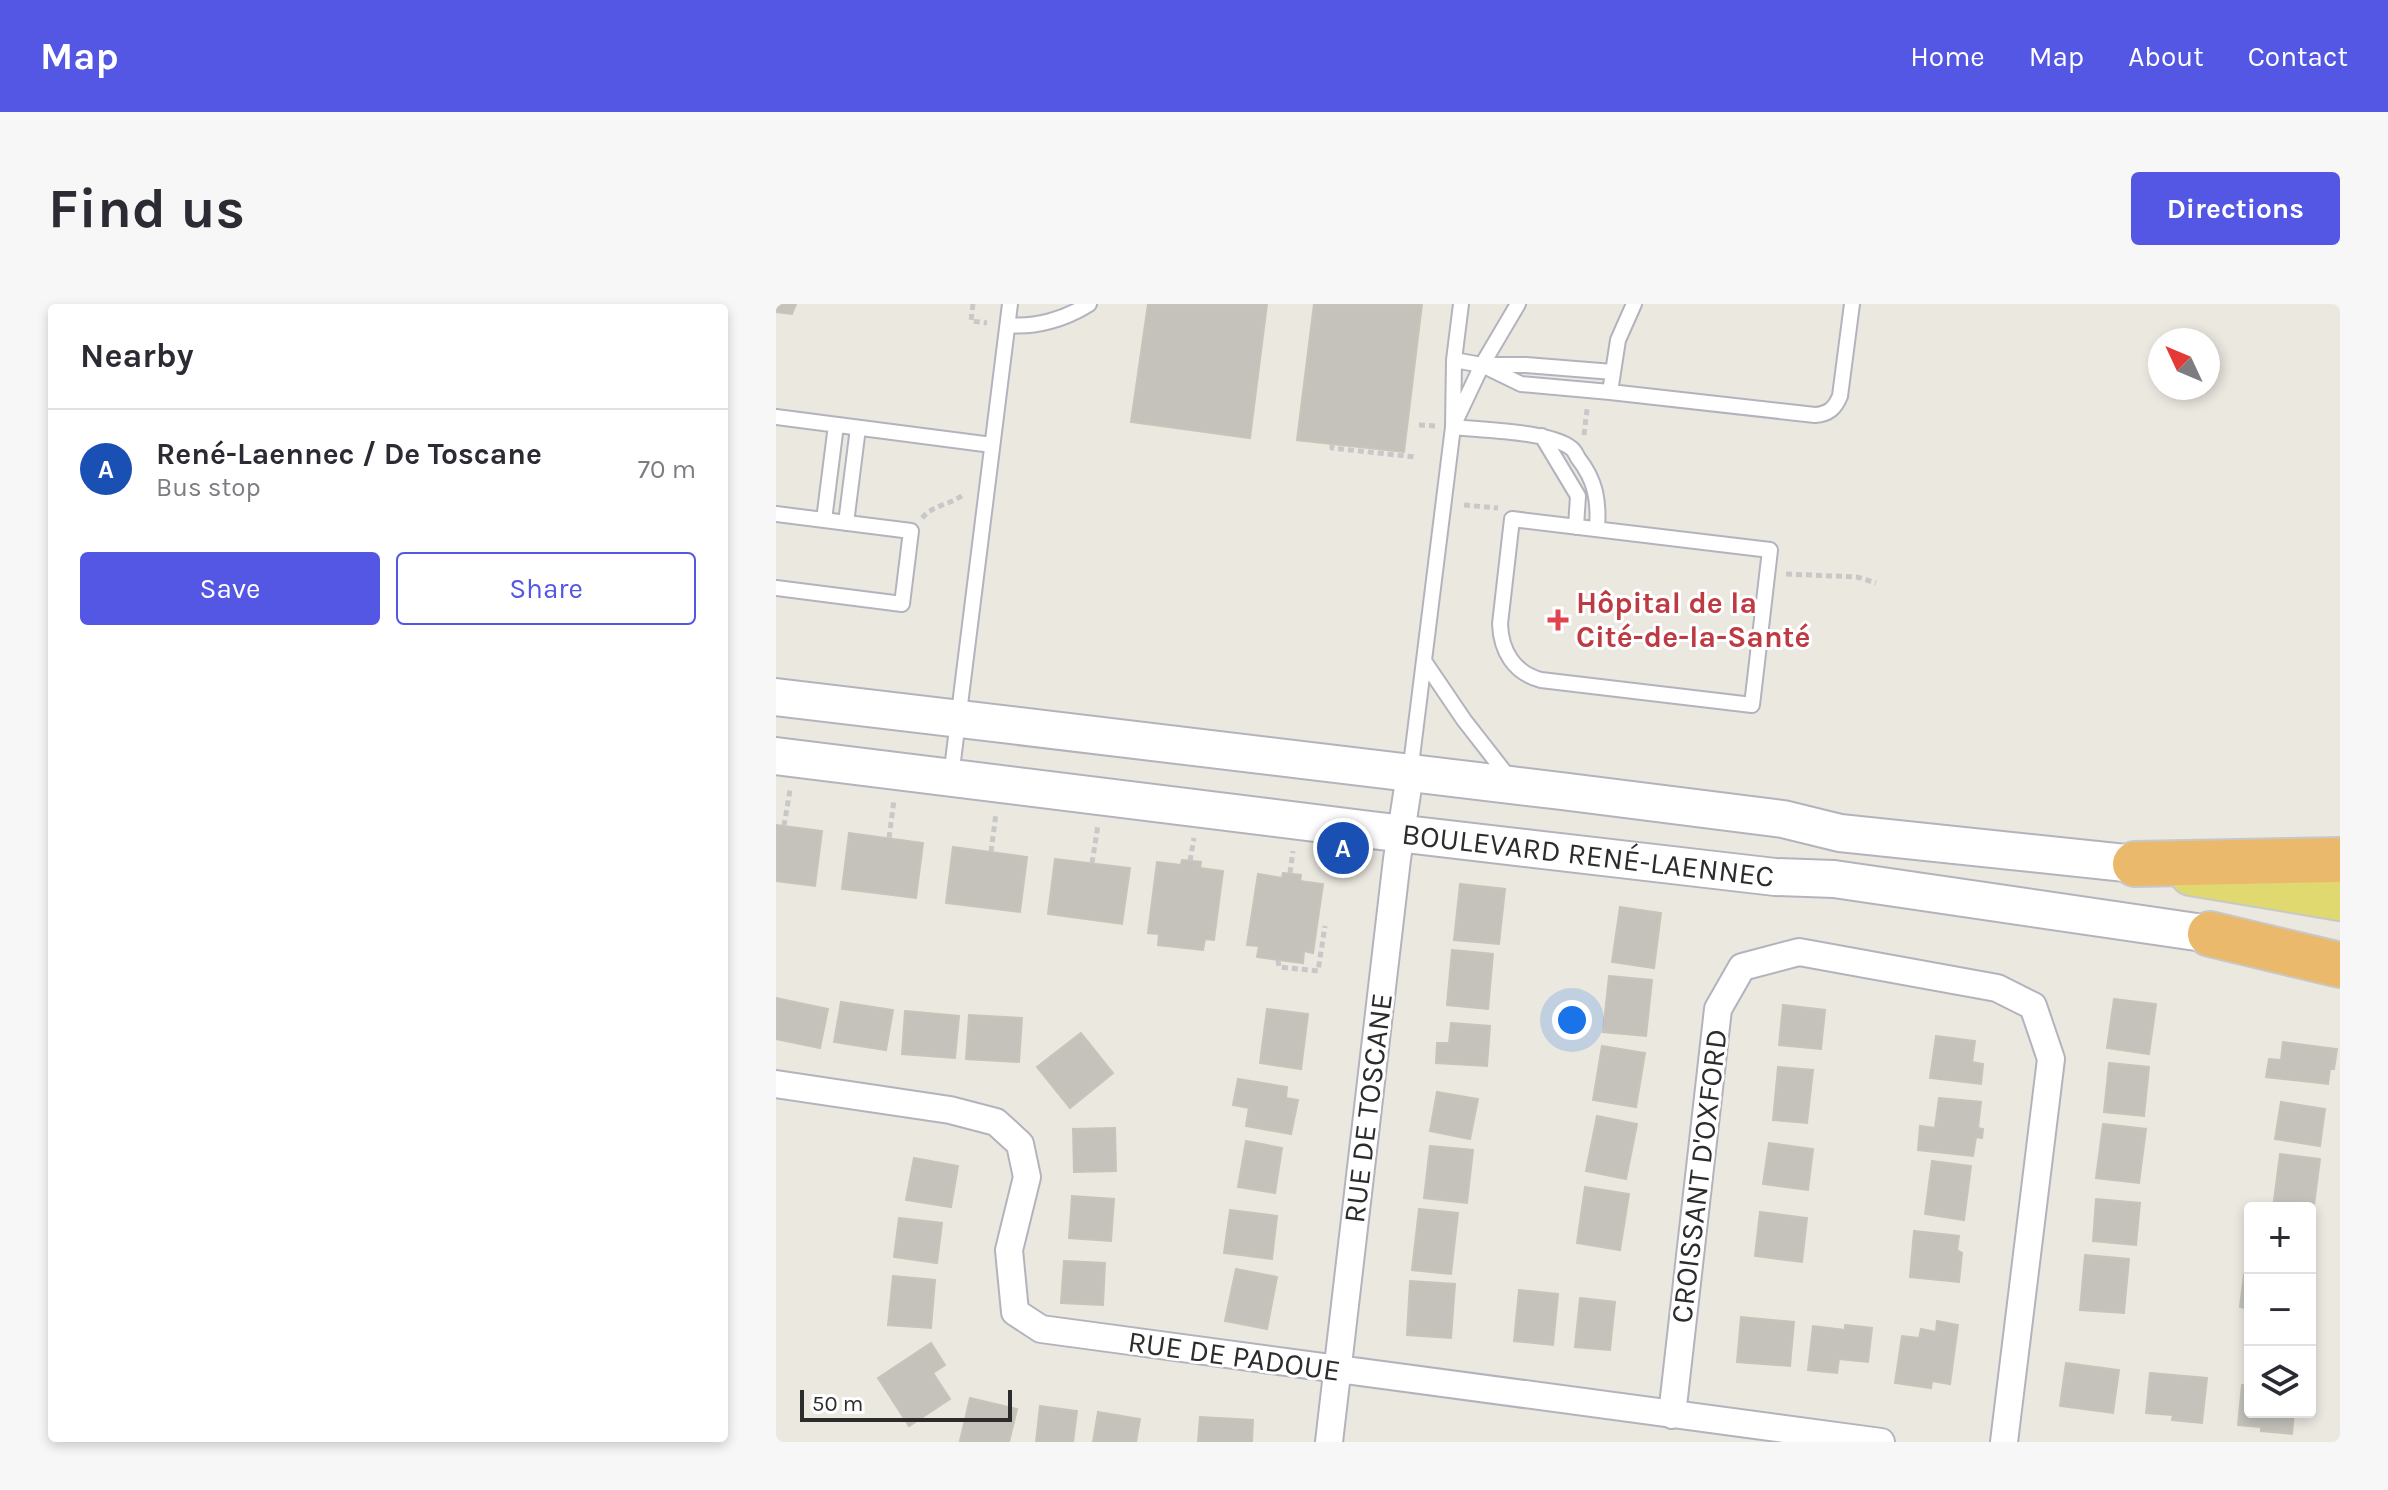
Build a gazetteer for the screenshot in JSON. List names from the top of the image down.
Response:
{
  "streets": {
    "street": [
      "BOULEVARD RENÉ-LAENNEC",
      "RUE DE TOSCANE",
      "CROISSANT D'OXFORD",
      "RUE DE PADOUE"
    ]
  },
  "crossings": [
    ["BOULEVARD RENÉ-LAENNEC", "RUE DE TOSCANE"],
    ["RUE DE TOSCANE", "RUE DE PADOUE"],
    ["CROISSANT D'OXFORD", "RUE DE PADOUE"]
  ],
  "places": {
    "health": ["Hôpital de la Cité-de-la-Santé"]
  },
  "scale_bar": "50 m",
  "north": "top left",
  "page": {
    "header": "Map",
    "nav": [
      "Home",
      "Map",
      "About",
      "Contact"
    ],
    "buttons": [
      "Directions",
      ["Save", "Share"]
    ],
    "title": "Find us",
    "heading": "Nearby",
    "list": [
      {
        "mark": "A",
        "name": "René-Laennec / De Toscane",
        "note": "Bus stop",
        "value": "70 m"
      }
    ],
    "pins": "A",
    "map_buttons": ["+", "−"],
    "scale": "50 m"
  }
}
